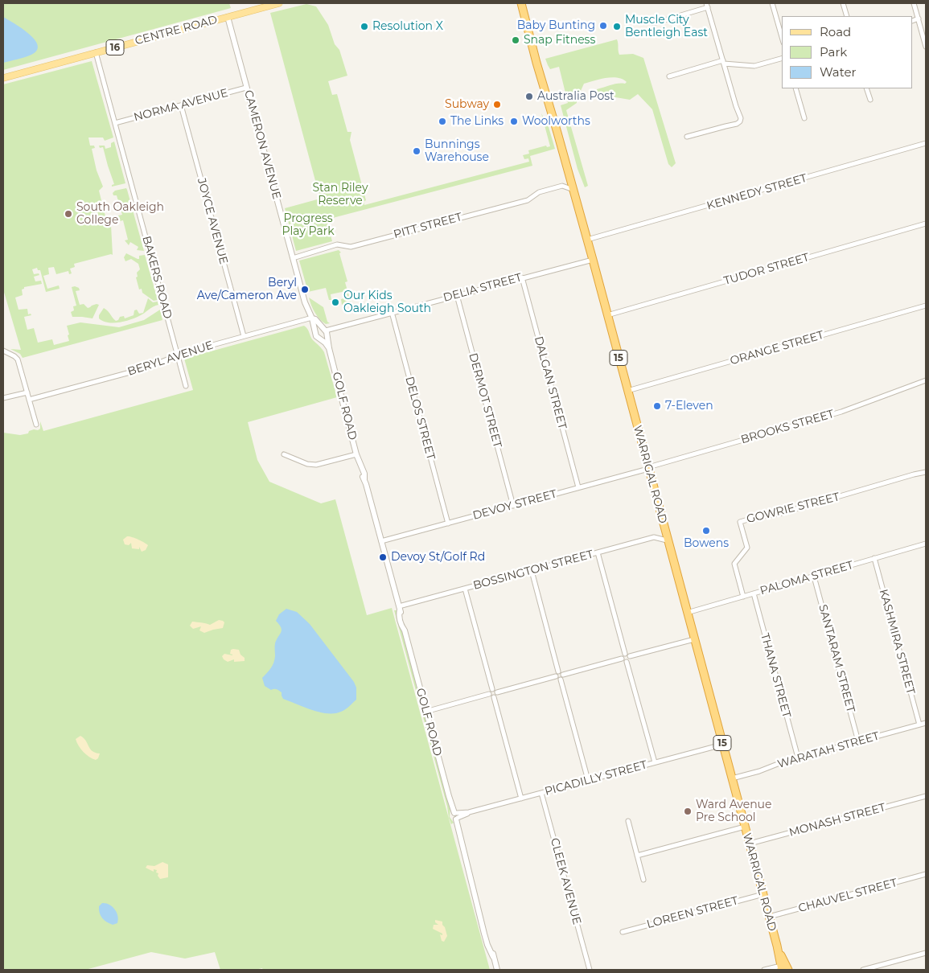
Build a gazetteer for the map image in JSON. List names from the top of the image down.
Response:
{
  "streets": {
    "highway": ["15", "WARRIGAL ROAD"],
    "main road": ["CENTRE ROAD", "16"],
    "street": [
      "NORMA AVENUE",
      "CAMERON AVENUE",
      "KENNEDY STREET",
      "JOYCE AVENUE",
      "PITT STREET",
      "TUDOR STREET",
      "BAKERS ROAD",
      "DELIA STREET",
      "ORANGE STREET",
      "BERYL AVENUE",
      "DALGAN STREET",
      "DERMOT STREET",
      "GOLF ROAD",
      "DELOS STREET",
      "BROOKS STREET",
      "DEVOY STREET",
      "GOWRIE STREET",
      "BOSSINGTON STREET",
      "PALOMA STREET",
      "KASHMIRA STREET",
      "SANTARAM STREET",
      "THANA STREET",
      "WARATAH STREET",
      "PICADILLY STREET",
      "MONASH STREET",
      "CLEEK AVENUE",
      "CHAUVEL STREET",
      "LOREEN STREET"
    ]
  },
  "crossings": [
    ["CENTRE ROAD", "CAMERON AVENUE"],
    ["CENTRE ROAD", "BAKERS ROAD"],
    ["NORMA AVENUE", "CAMERON AVENUE"],
    ["NORMA AVENUE", "JOYCE AVENUE"],
    ["NORMA AVENUE", "BAKERS ROAD"],
    ["CAMERON AVENUE", "PITT STREET"],
    ["CAMERON AVENUE", "DELIA STREET"],
    ["CAMERON AVENUE", "BERYL AVENUE"],
    ["CAMERON AVENUE", "GOLF ROAD"],
    ["KENNEDY STREET", "WARRIGAL ROAD"],
    ["JOYCE AVENUE", "BERYL AVENUE"],
    ["TUDOR STREET", "WARRIGAL ROAD"],
    ["BAKERS ROAD", "BERYL AVENUE"],
    ["DELIA STREET", "DALGAN STREET"],
    ["DELIA STREET", "DERMOT STREET"],
    ["DELIA STREET", "GOLF ROAD"],
    ["DELIA STREET", "DELOS STREET"],
    ["DELIA STREET", "WARRIGAL ROAD"],
    ["ORANGE STREET", "WARRIGAL ROAD"],
    ["DALGAN STREET", "DEVOY STREET"],
    ["DERMOT STREET", "DEVOY STREET"],
    ["GOLF ROAD", "DEVOY STREET"],
    ["GOLF ROAD", "BOSSINGTON STREET"],
    ["GOLF ROAD", "PICADILLY STREET"],
    ["DELOS STREET", "DEVOY STREET"],
    ["BROOKS STREET", "WARRIGAL ROAD"],
    ["BROOKS STREET", "DEVOY STREET"],
    ["WARRIGAL ROAD", "DEVOY STREET"],
    ["WARRIGAL ROAD", "BOSSINGTON STREET"],
    ["WARRIGAL ROAD", "PALOMA STREET"],
    ["WARRIGAL ROAD", "WARATAH STREET"],
    ["WARRIGAL ROAD", "PICADILLY STREET"],
    ["WARRIGAL ROAD", "MONASH STREET"],
    ["WARRIGAL ROAD", "CHAUVEL STREET"],
    ["WARRIGAL ROAD", "LOREEN STREET"],
    ["GOWRIE STREET", "PALOMA STREET"],
    ["PALOMA STREET", "KASHMIRA STREET"],
    ["PALOMA STREET", "SANTARAM STREET"],
    ["PALOMA STREET", "THANA STREET"],
    ["KASHMIRA STREET", "WARATAH STREET"],
    ["SANTARAM STREET", "WARATAH STREET"],
    ["THANA STREET", "WARATAH STREET"],
    ["PICADILLY STREET", "CLEEK AVENUE"]
  ],
  "parks": ["Stan Riley Reserve", "Progress Play Park"],
  "places": [
    "Baby Bunting",
    "Resolution X",
    "Muscle City Bentleigh East",
    "Snap Fitness",
    "Australia Post",
    "Subway",
    "The Links",
    "Woolworths",
    "Bunnings Warehouse",
    "South Oakleigh College",
    "Beryl Ave/Cameron Ave",
    "Our Kids Oakleigh South",
    "7-Eleven",
    "Bowens",
    "Devoy St/Golf Rd",
    "Ward Avenue Pre School"
  ],
  "legend": ["Road", "Park", "Water"]
}
